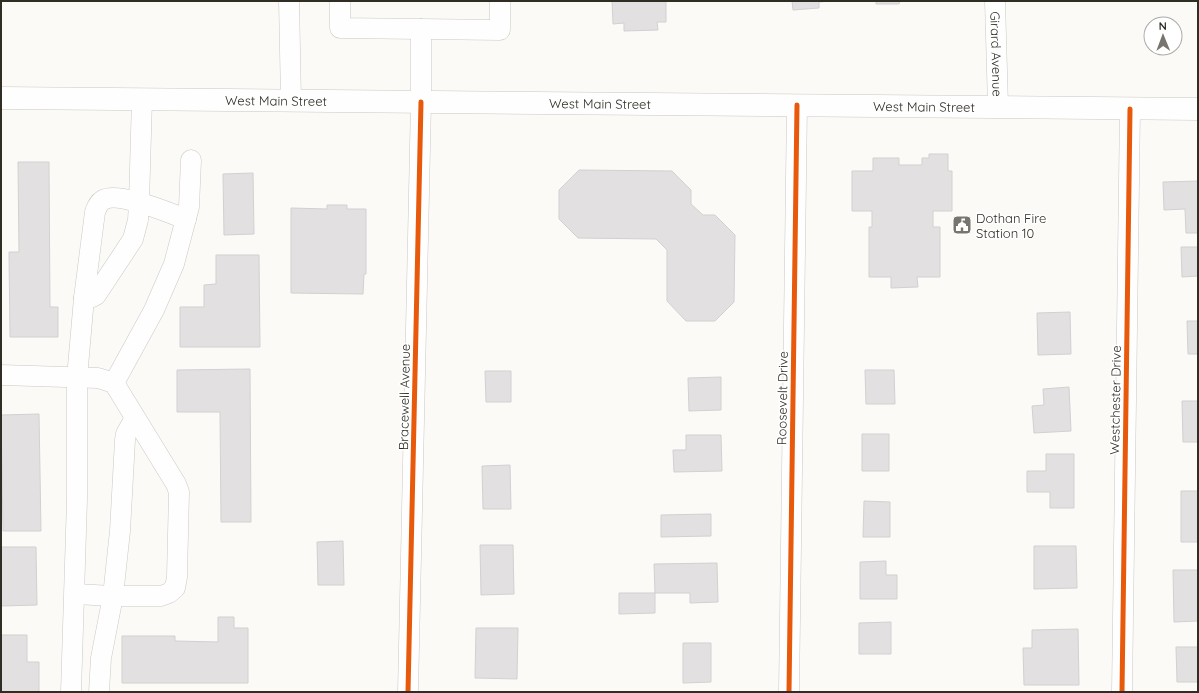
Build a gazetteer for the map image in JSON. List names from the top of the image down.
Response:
{
  "streets": {
    "main road": ["West Main Street"],
    "street": [
      "Girard Avenue",
      "Bracewell Avenue",
      "Roosevelt Drive",
      "Westchester Drive"
    ]
  },
  "crossings": [
    ["Girard Avenue", "West Main Street"],
    ["West Main Street", "Bracewell Avenue"],
    ["West Main Street", "Roosevelt Drive"],
    ["West Main Street", "Westchester Drive"]
  ],
  "places": {
    "public building": ["Dothan Fire Station 10"]
  },
  "north": "top"
}
